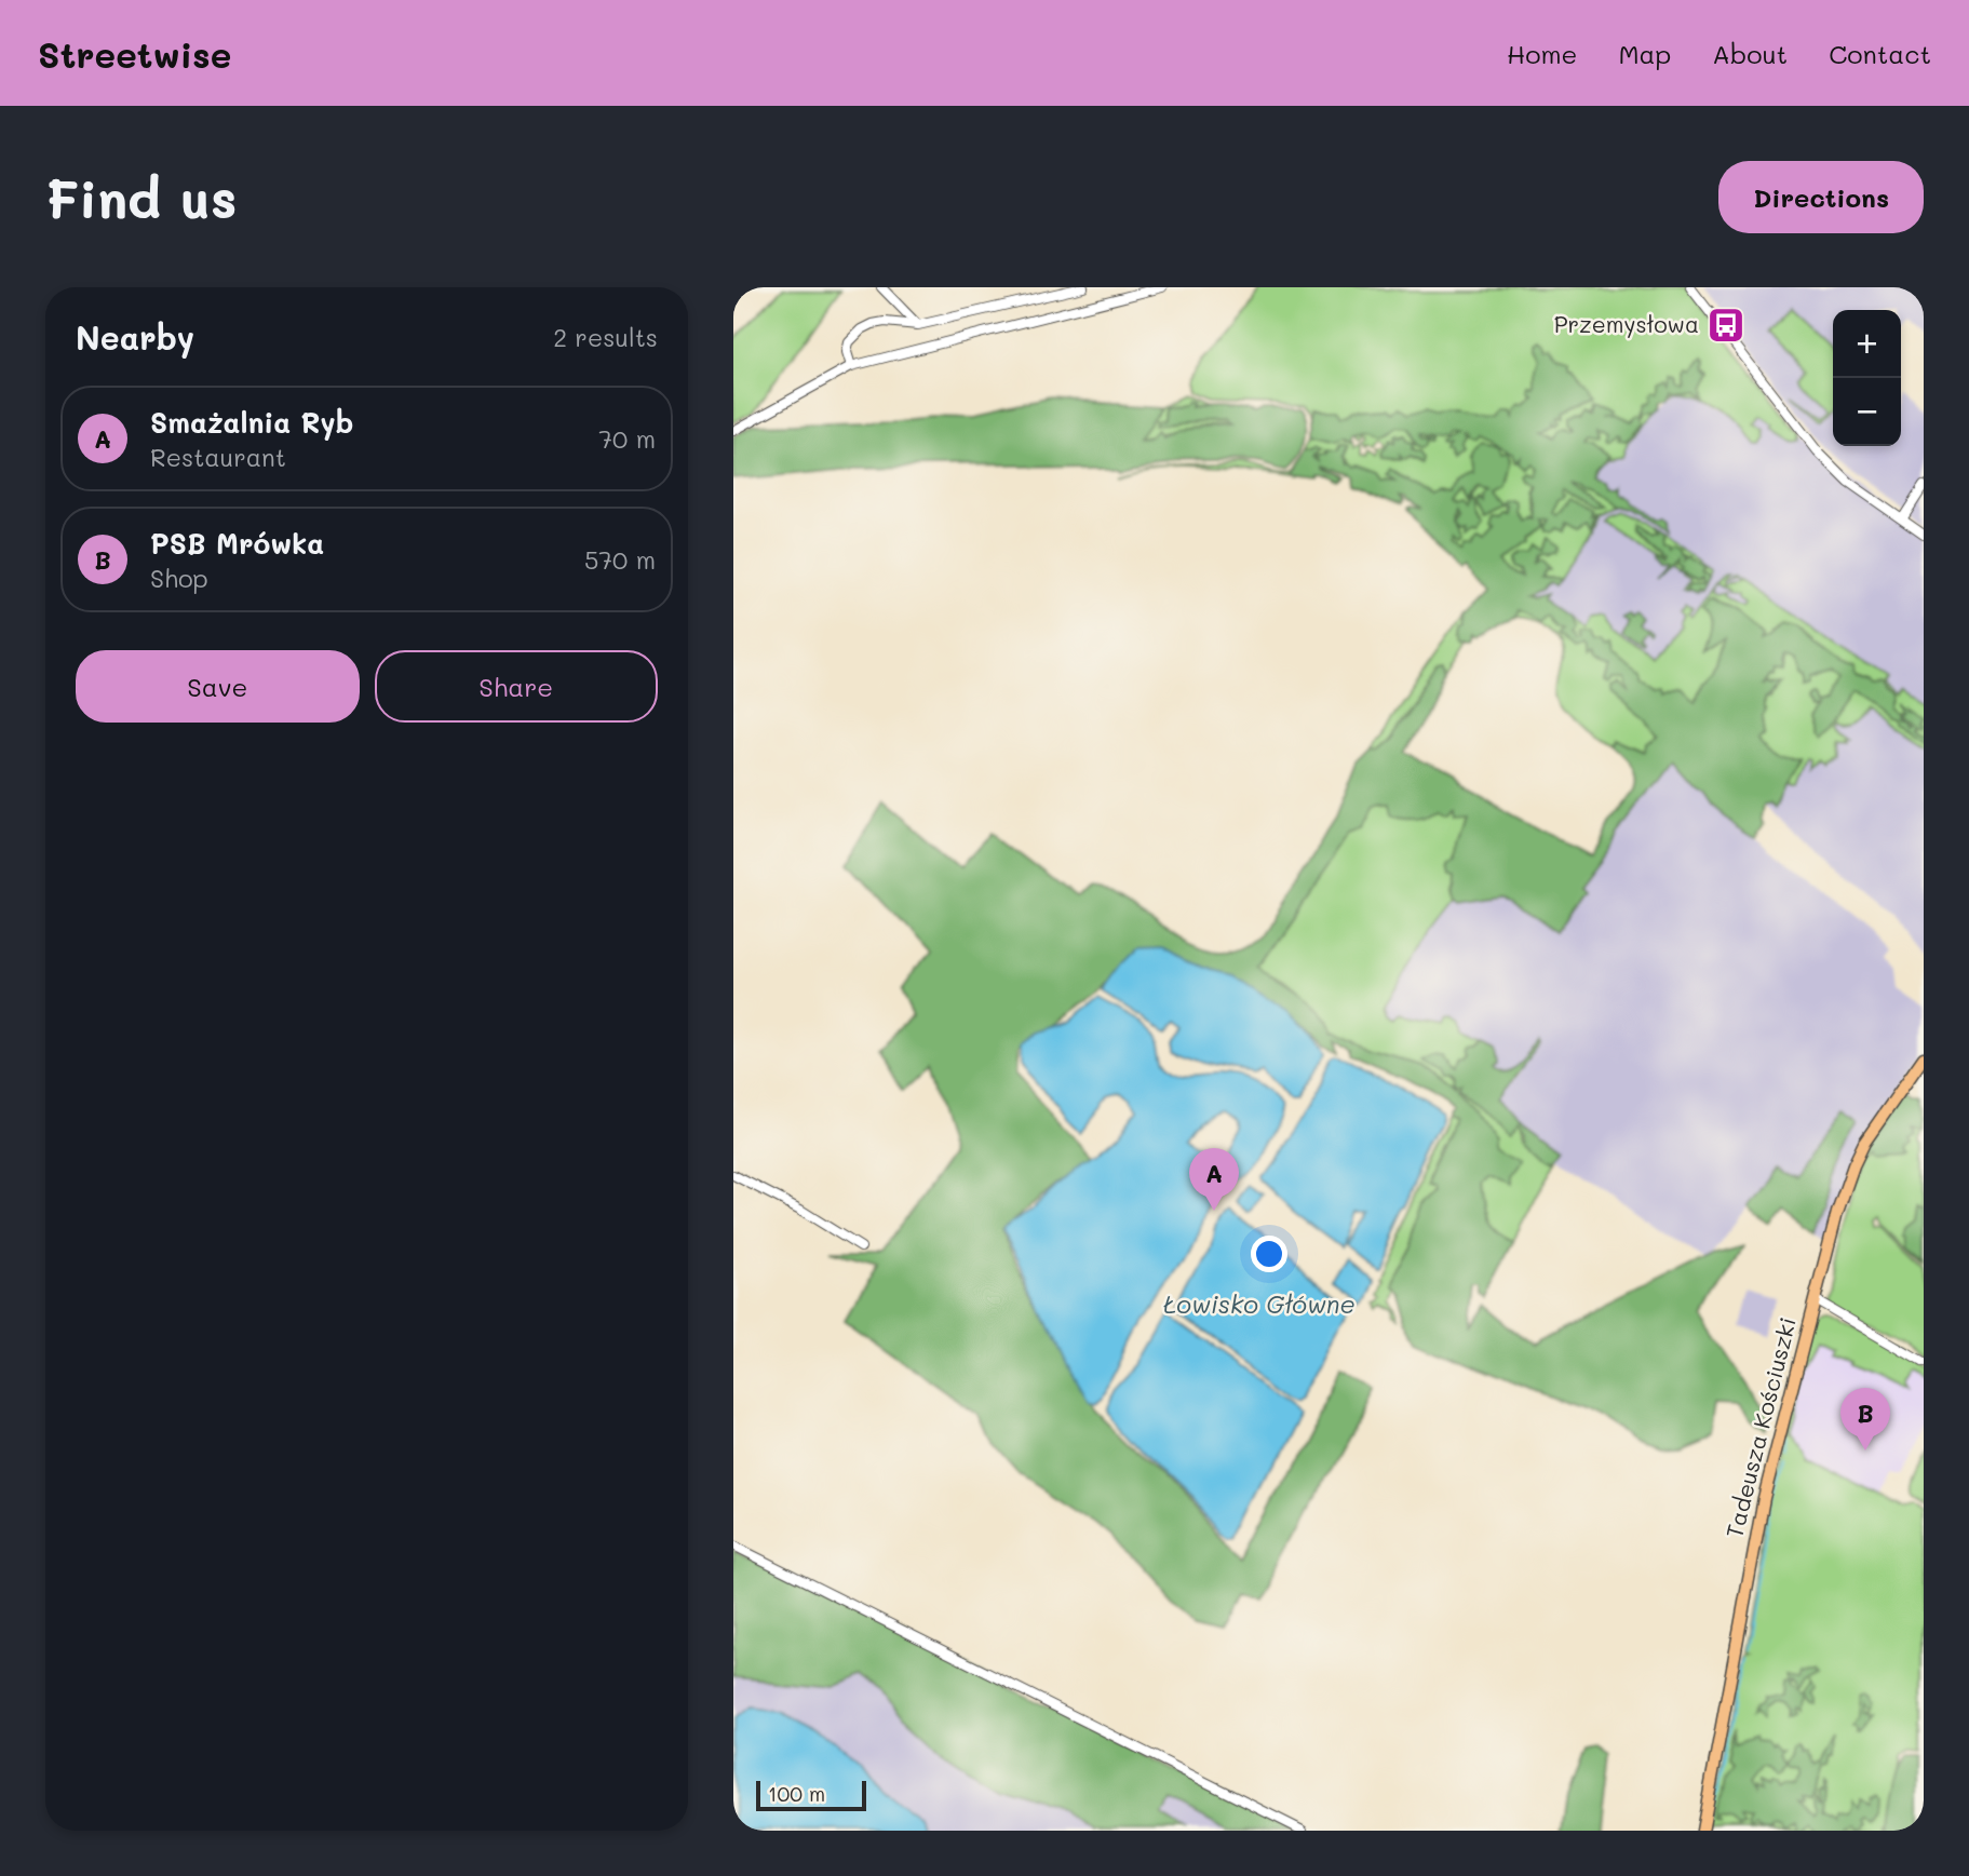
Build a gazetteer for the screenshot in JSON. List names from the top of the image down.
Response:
{
  "streets": {
    "main road": ["Tadeusza Kościuszki"]
  },
  "water": ["Łowisko Główne"],
  "places": {
    "bus stop": ["Przemysłowa"]
  },
  "scale_bar": "100 m",
  "page": {
    "header": "Streetwise",
    "nav": [
      "Home",
      "Map",
      "About",
      "Contact"
    ],
    "buttons": [
      "Directions",
      ["Save", "Share"]
    ],
    "title": "Find us",
    "heading": ["Nearby", "2 results"],
    "map_buttons": ["+", "−"],
    "list": [
      {
        "mark": "A",
        "name": "Smażalnia Ryb",
        "note": "Restaurant",
        "value": "70 m"
      },
      {
        "mark": "B",
        "name": "PSB Mrówka",
        "note": "Shop",
        "value": "570 m"
      }
    ],
    "pins": ["A", "B"],
    "scale": "100 m"
  }
}
